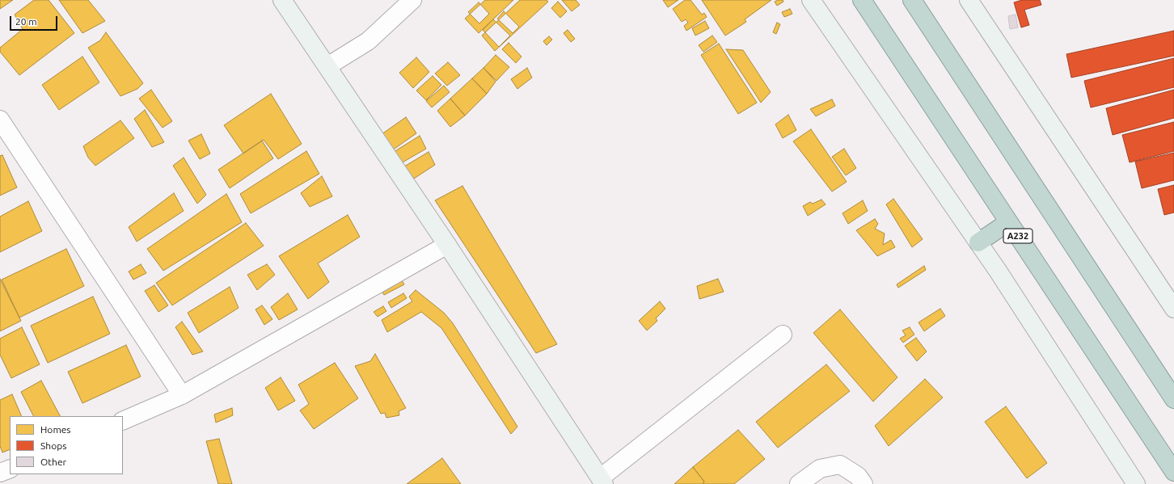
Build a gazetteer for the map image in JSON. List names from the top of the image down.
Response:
{
  "streets": {
    "highway": ["A232"]
  },
  "legend": ["Homes", "Shops", "Other"],
  "scale_bar": "20 m"
}
